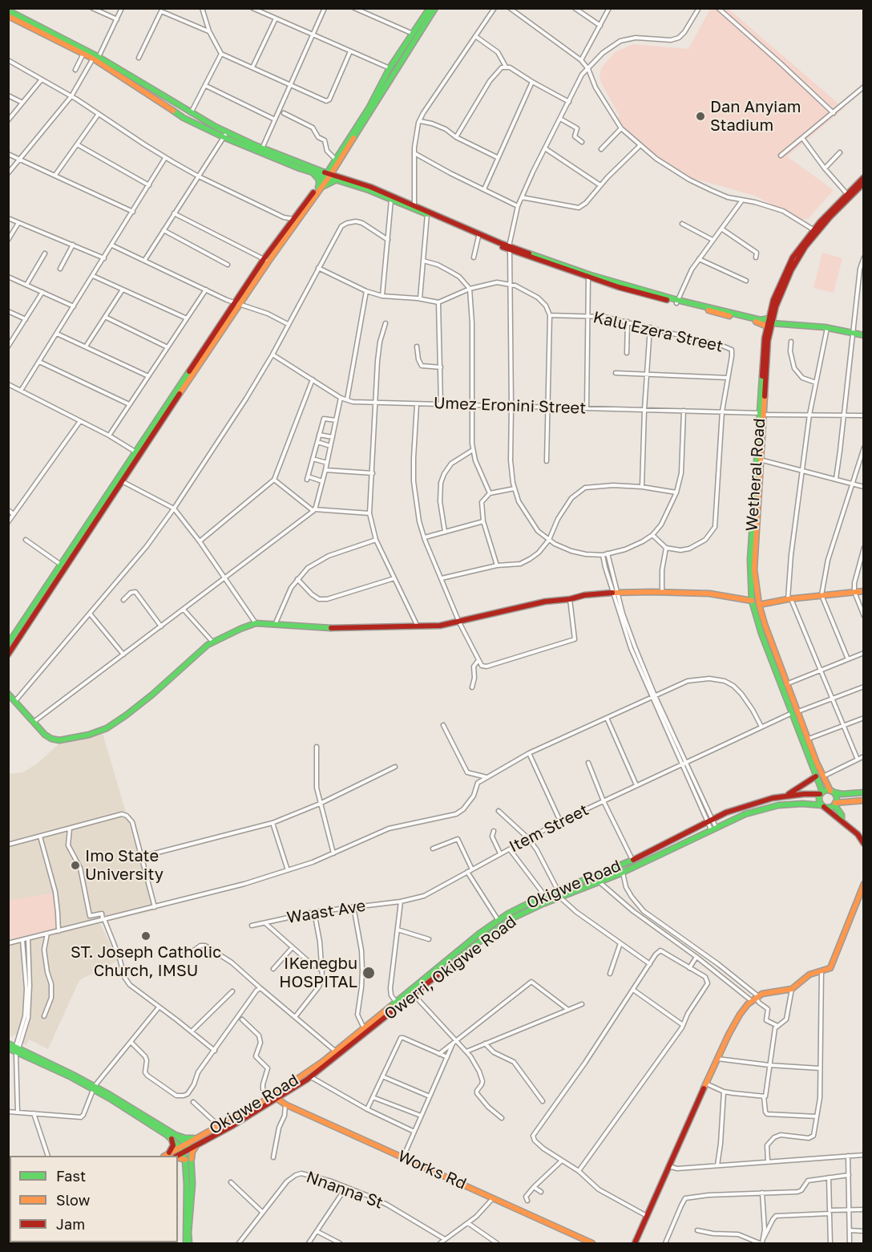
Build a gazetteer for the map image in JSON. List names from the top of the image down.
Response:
{
  "streets": {
    "main road": [
      "Wetheral Road",
      "Okigwe Road",
      "Owerri, Okigwe Road",
      "Works Rd"
    ],
    "street": [
      "Kalu Ezera Street",
      "Umez Eronini Street",
      "Item Street",
      "Waast Ave",
      "Nnanna St"
    ]
  },
  "crossings": [
    ["Kalu Ezera Street", "Umez Eronini Street"],
    ["Umez Eronini Street", "Wetheral Road"],
    ["Wetheral Road", "Item Street"],
    ["Wetheral Road", "Okigwe Road"],
    ["Wetheral Road", "Owerri, Okigwe Road"],
    ["Item Street", "Waast Ave"],
    ["Okigwe Road", "Owerri, Okigwe Road"],
    ["Okigwe Road", "Works Rd"],
    ["Owerri, Okigwe Road", "Works Rd"]
  ],
  "places": [
    "Dan Anyiam Stadium",
    "Imo State University",
    "ST. Joseph Catholic Church, IMSU",
    "IKenegbu HOSPITAL"
  ],
  "legend": ["Fast", "Slow", "Jam"]
}
